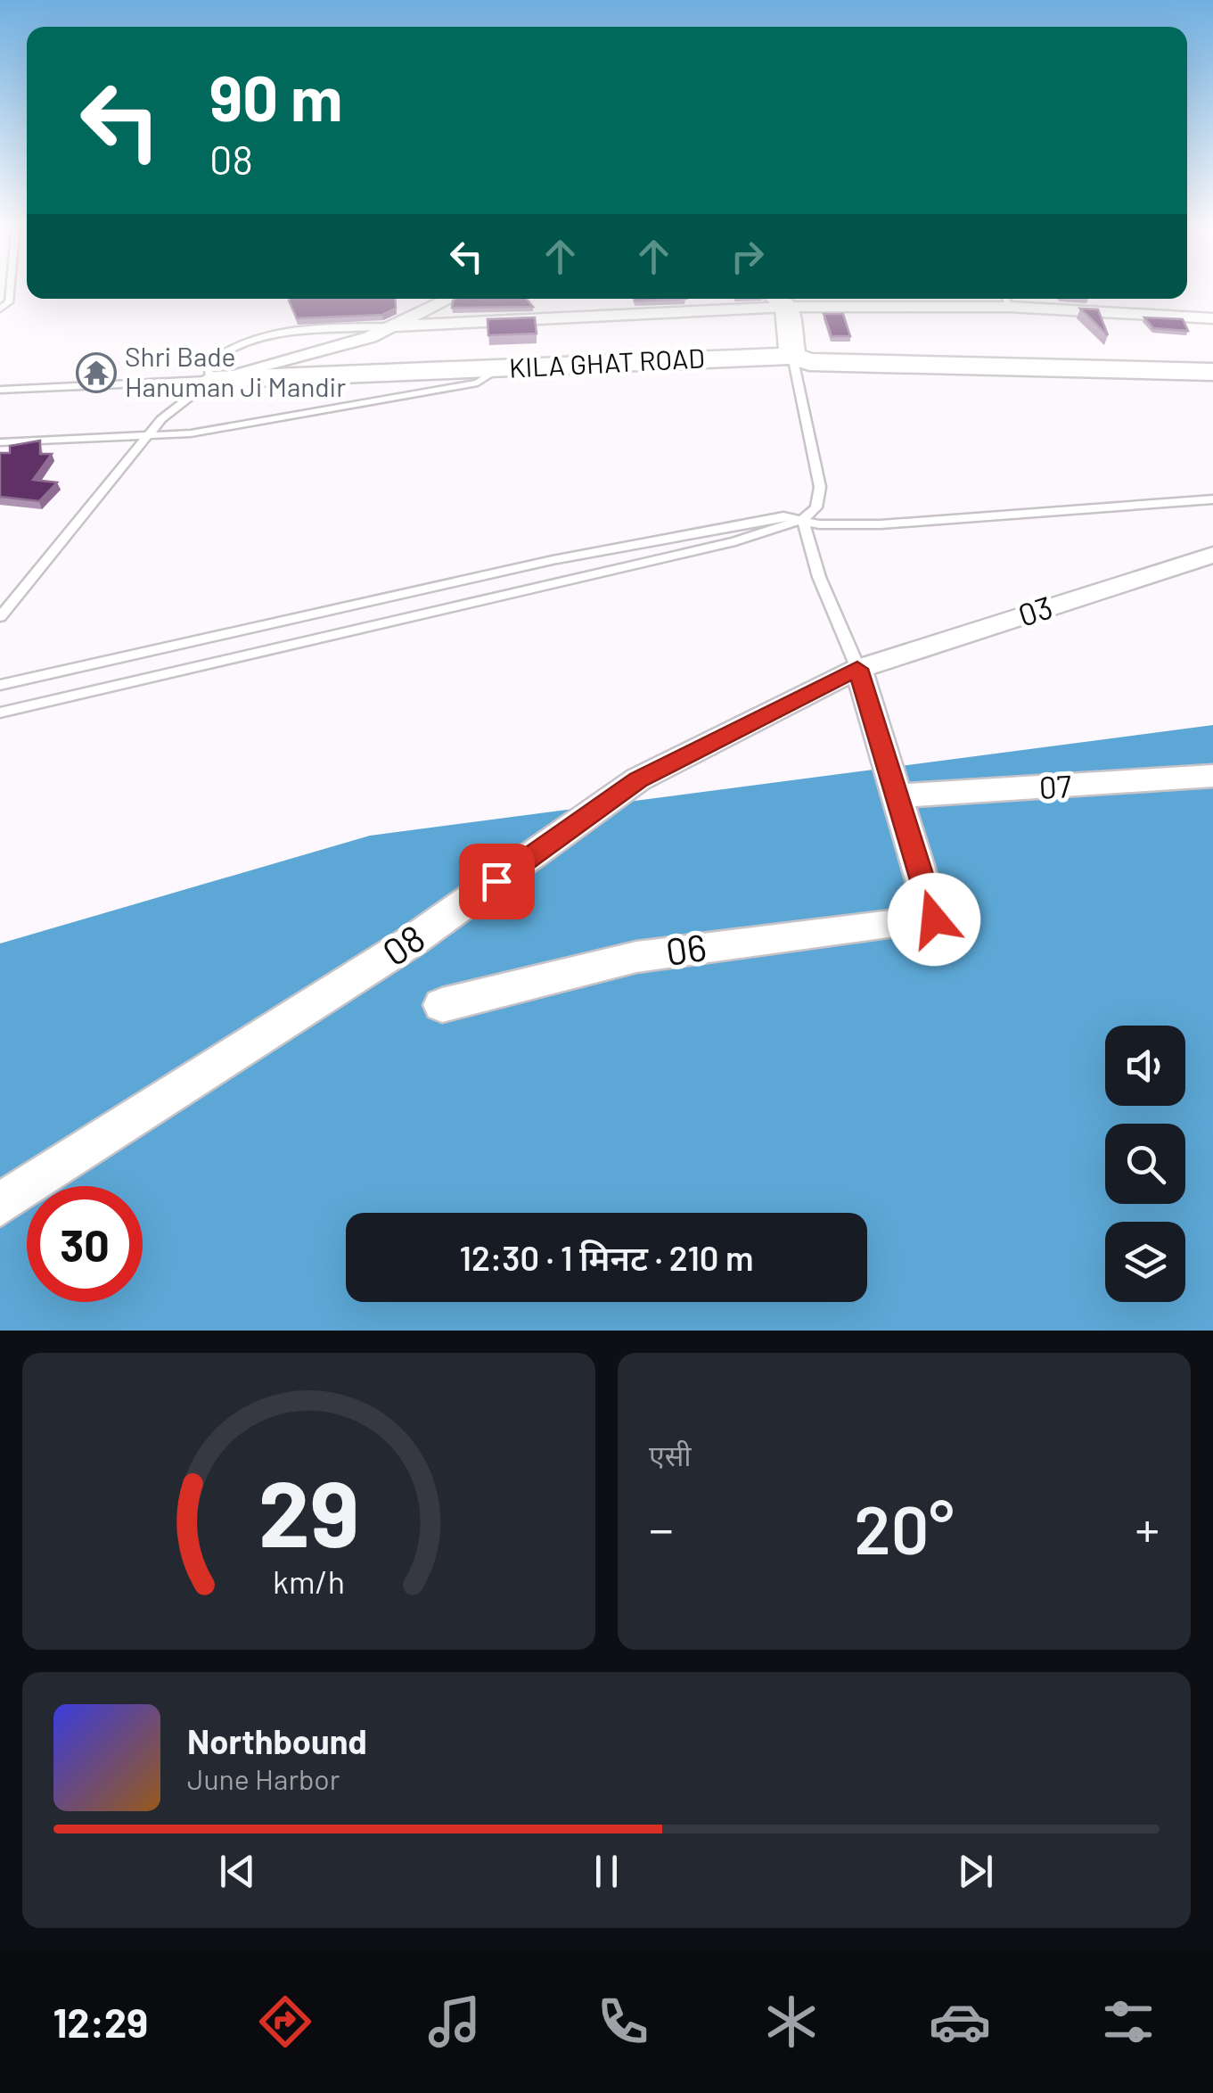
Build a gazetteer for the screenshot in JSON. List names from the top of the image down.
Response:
{
  "streets": {
    "main road": ["KILA GHAT ROAD"],
    "street": [
      "03",
      "07",
      "08",
      "06"
    ]
  },
  "crossings": [
    ["03", "08"],
    ["07", "06"]
  ],
  "places": {
    "temple": ["Shri Bade Hanuman Ji Mandir"]
  },
  "page": {
    "turn": ["90 m", "08"],
    "limit": "30",
    "trip": "12:30 · 1 मिनट · 210 m",
    "tile": "एसी",
    "heat": ["−", "20°", "+"],
    "song": ["Northbound", "June Harbor"],
    "tabs": "12:29",
    "gauge": ["29", "km/h"]
  }
}
